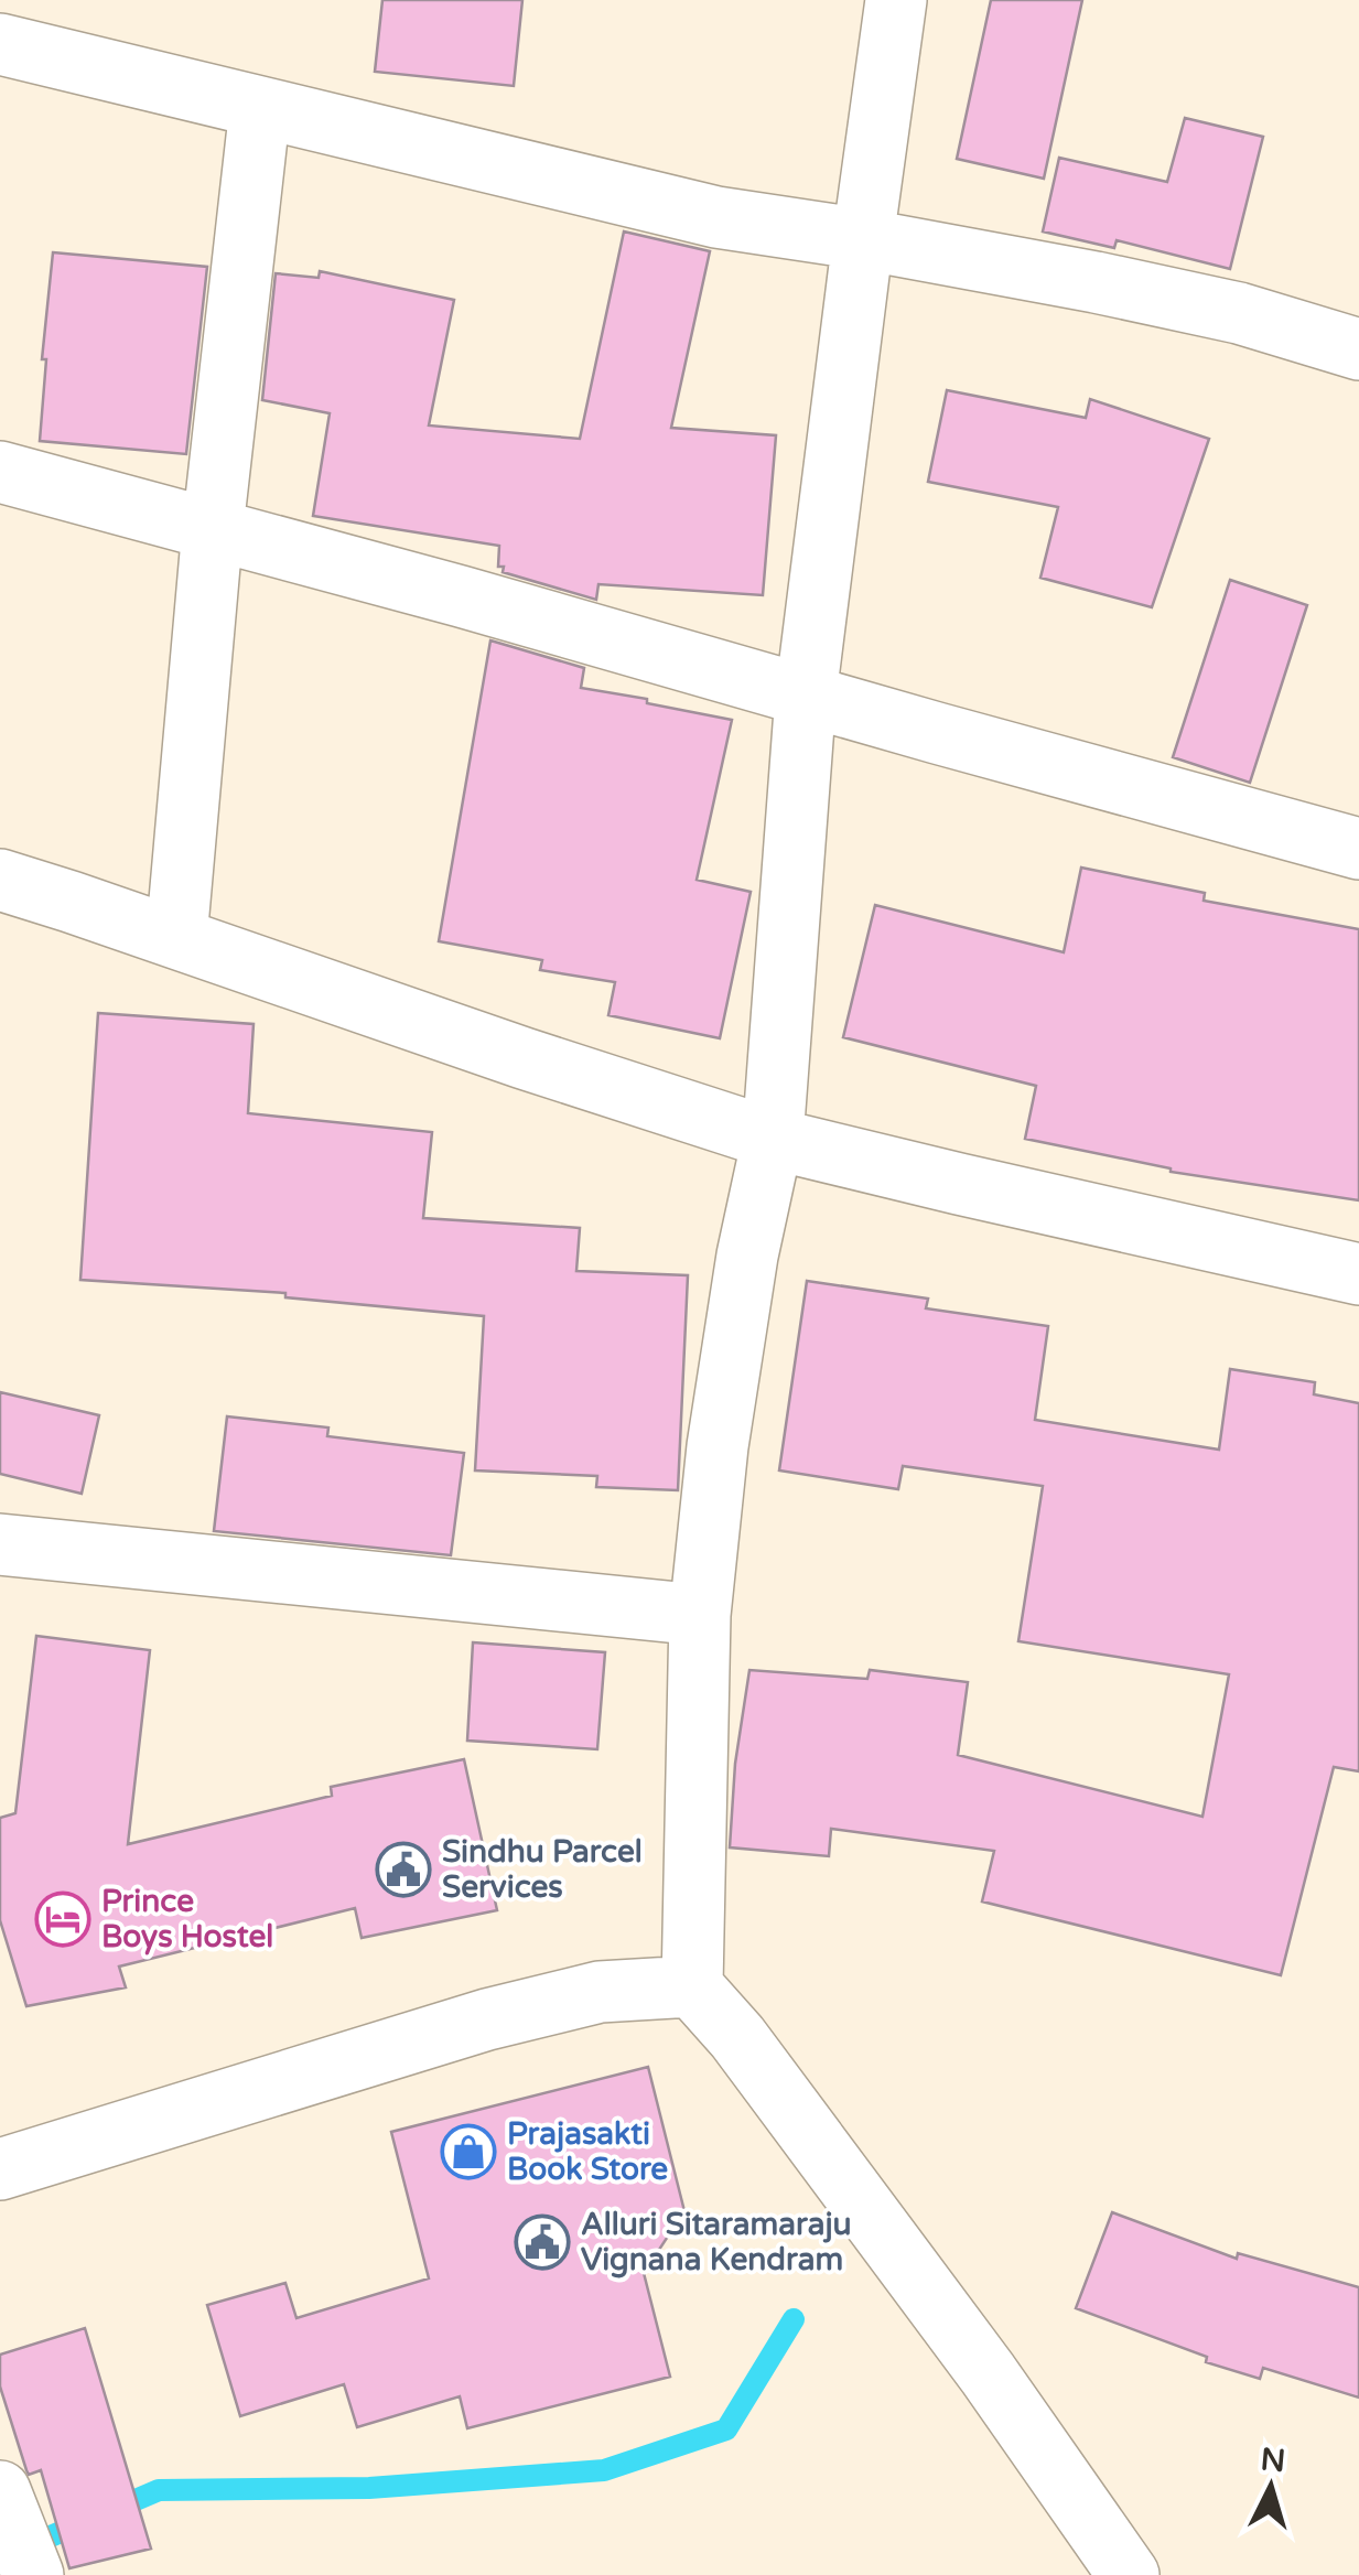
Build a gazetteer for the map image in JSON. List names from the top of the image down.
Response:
{
  "places": {
    "public building": ["Sindhu Parcel Services", "Alluri Sitaramaraju Vignana Kendram"],
    "hotel": ["Prince Boys Hostel"],
    "shop": ["Prajasakti Book Store"]
  },
  "north": "top"
}
